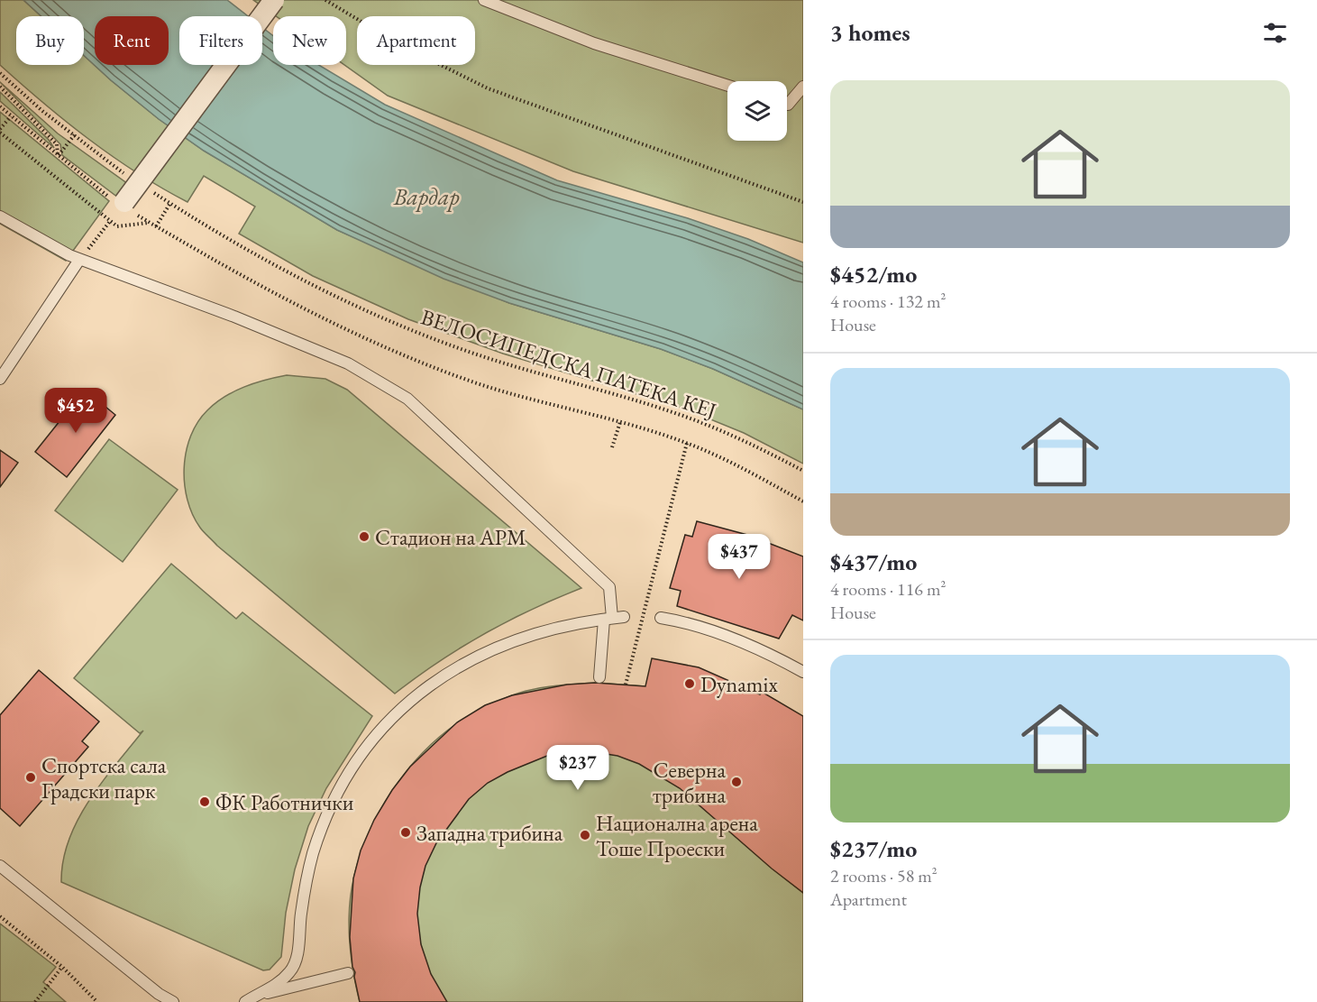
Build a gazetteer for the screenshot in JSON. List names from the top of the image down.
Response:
{
  "streets": {
    "path": ["ВЕЛОСИПЕДСКА ПАТЕКА КЕЈ"]
  },
  "water": ["Вардар"],
  "places": [
    "Стадион на АРМ",
    "Dynamix",
    "Спортска сала Градски парк",
    "Северна трибина",
    "ФК Работнички",
    "Западна трибина",
    "Национална арена Тоше Проески"
  ],
  "page": {
    "heading": "3 homes",
    "chip": [
      "Buy",
      "Rent",
      "Filters",
      "New",
      "Apartment"
    ],
    "list": [
      {
        "name": "$452/mo",
        "note": "4 rooms · 132 m² · House"
      },
      {
        "name": "$437/mo",
        "note": "4 rooms · 116 m² · House"
      },
      {
        "name": "$237/mo",
        "note": "2 rooms · 58 m² · Apartment"
      }
    ],
    "price": ["$452", "$437", "$237"]
  }
}
